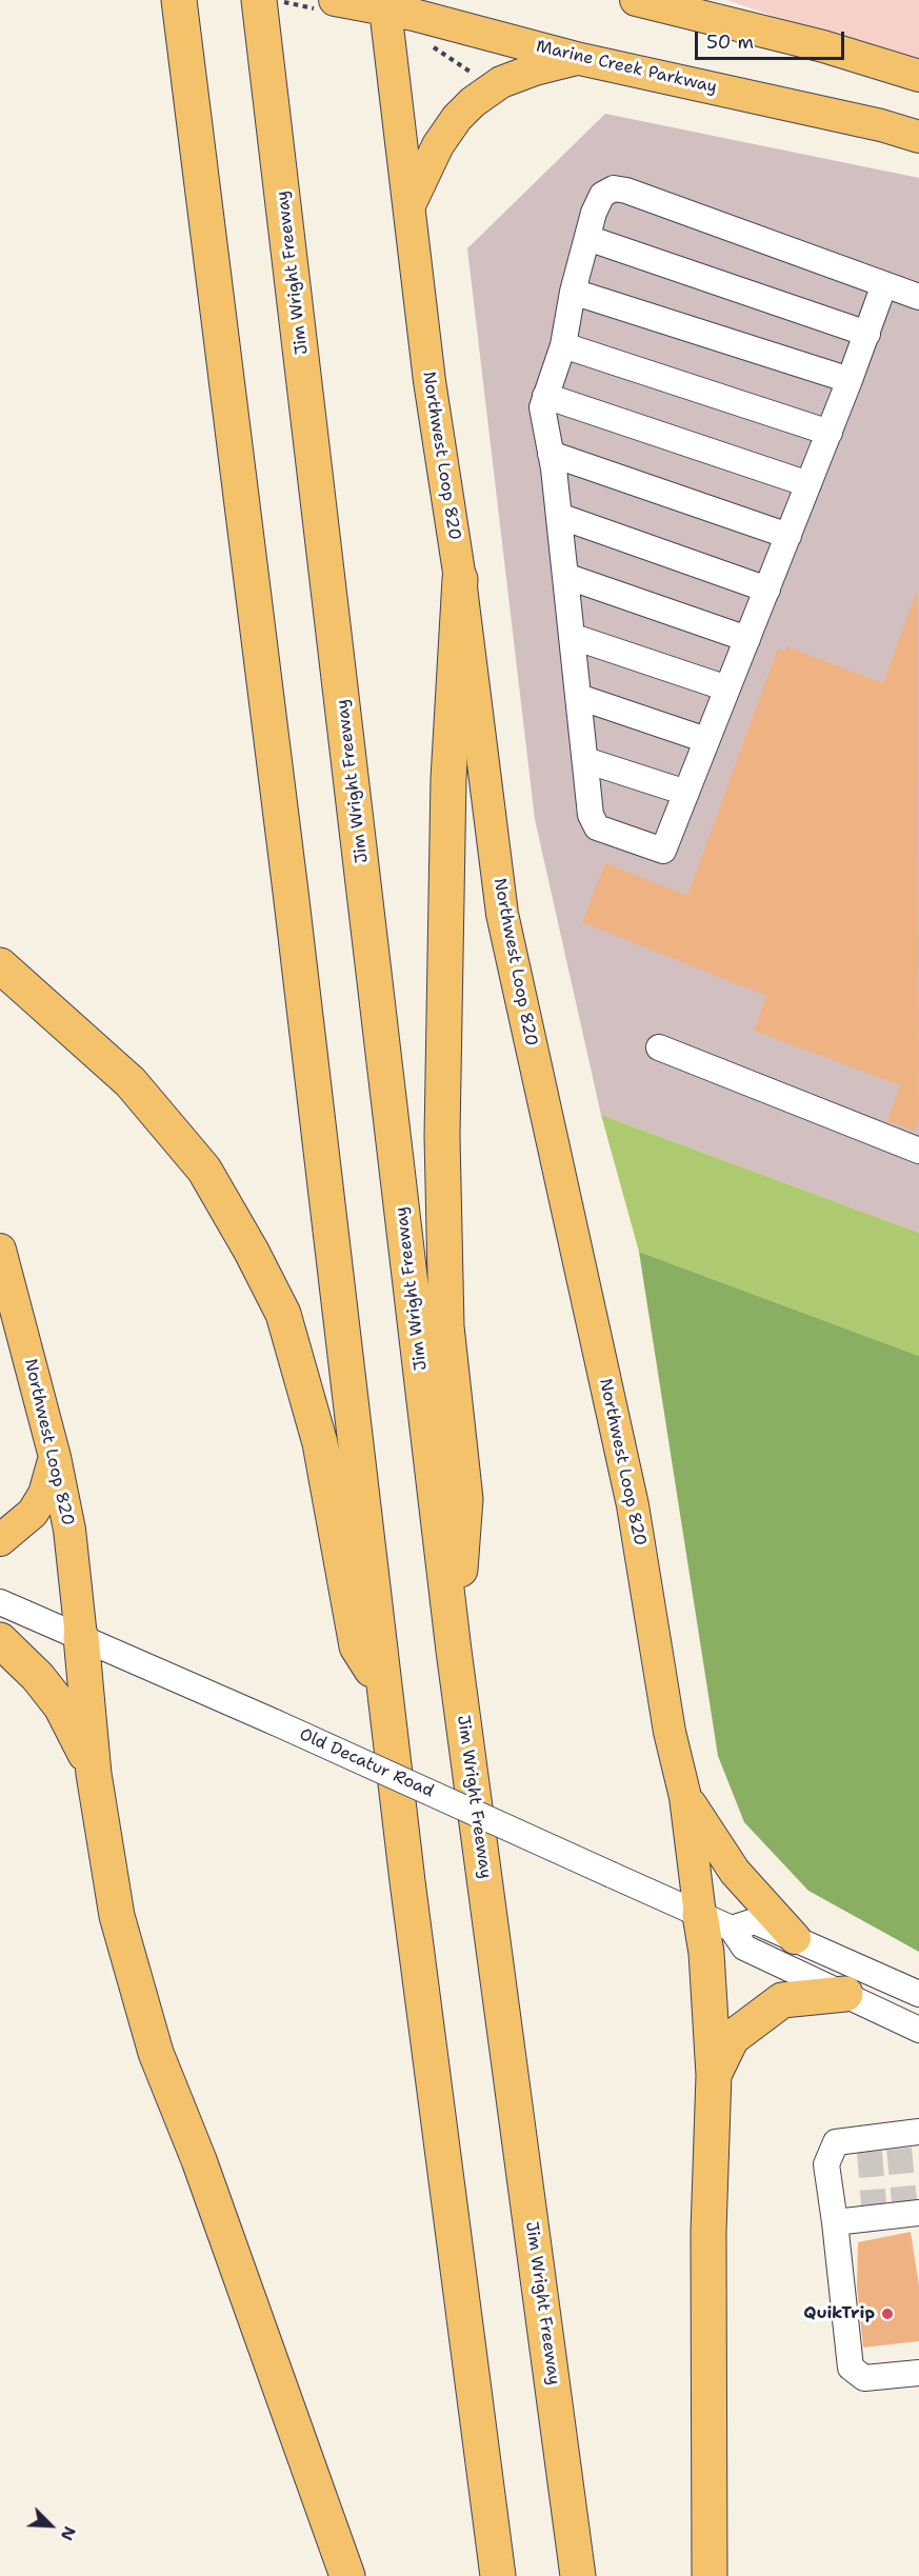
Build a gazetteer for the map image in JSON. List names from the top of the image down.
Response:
{
  "streets": {
    "highway": ["Jim Wright Freeway"],
    "main road": ["Marine Creek Parkway", "Northwest Loop 820"],
    "street": ["Old Decatur Road"]
  },
  "crossings": [
    ["Marine Creek Parkway", "Northwest Loop 820"],
    ["Northwest Loop 820", "Old Decatur Road"]
  ],
  "places": ["QuikTrip"],
  "scale_bar": "50 m",
  "north": "bottom right"
}
